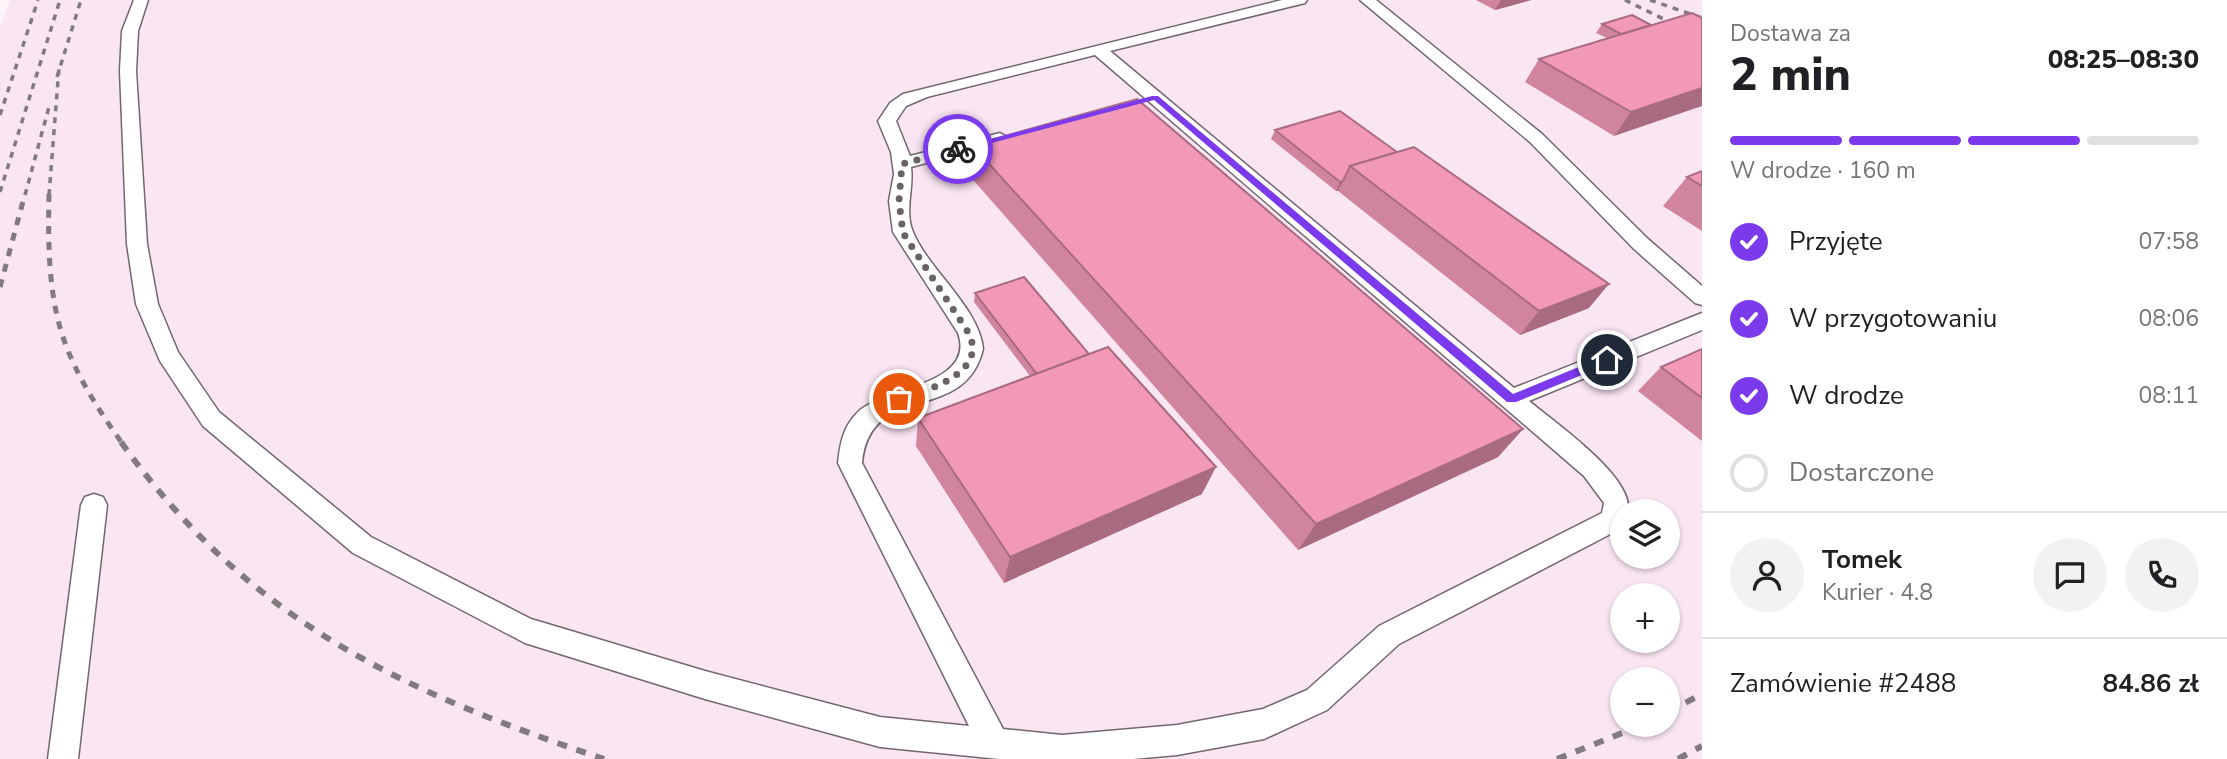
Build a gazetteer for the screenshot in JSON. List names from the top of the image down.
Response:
{
  "page": {
    "heading": ["2 min", "Dostawa za", "08:25–08:30"],
    "panel": [
      "Tomek",
      "Kurier · 4.8",
      "Zamówienie #2488",
      "84.86 zł"
    ],
    "bar": "W drodze · 160 m",
    "list": [
      ["Przyjęte", "07:58"],
      ["W przygotowaniu", "08:06"],
      ["W drodze", "08:11"],
      "Dostarczone"
    ],
    "map_buttons": ["+", "−"]
  }
}
